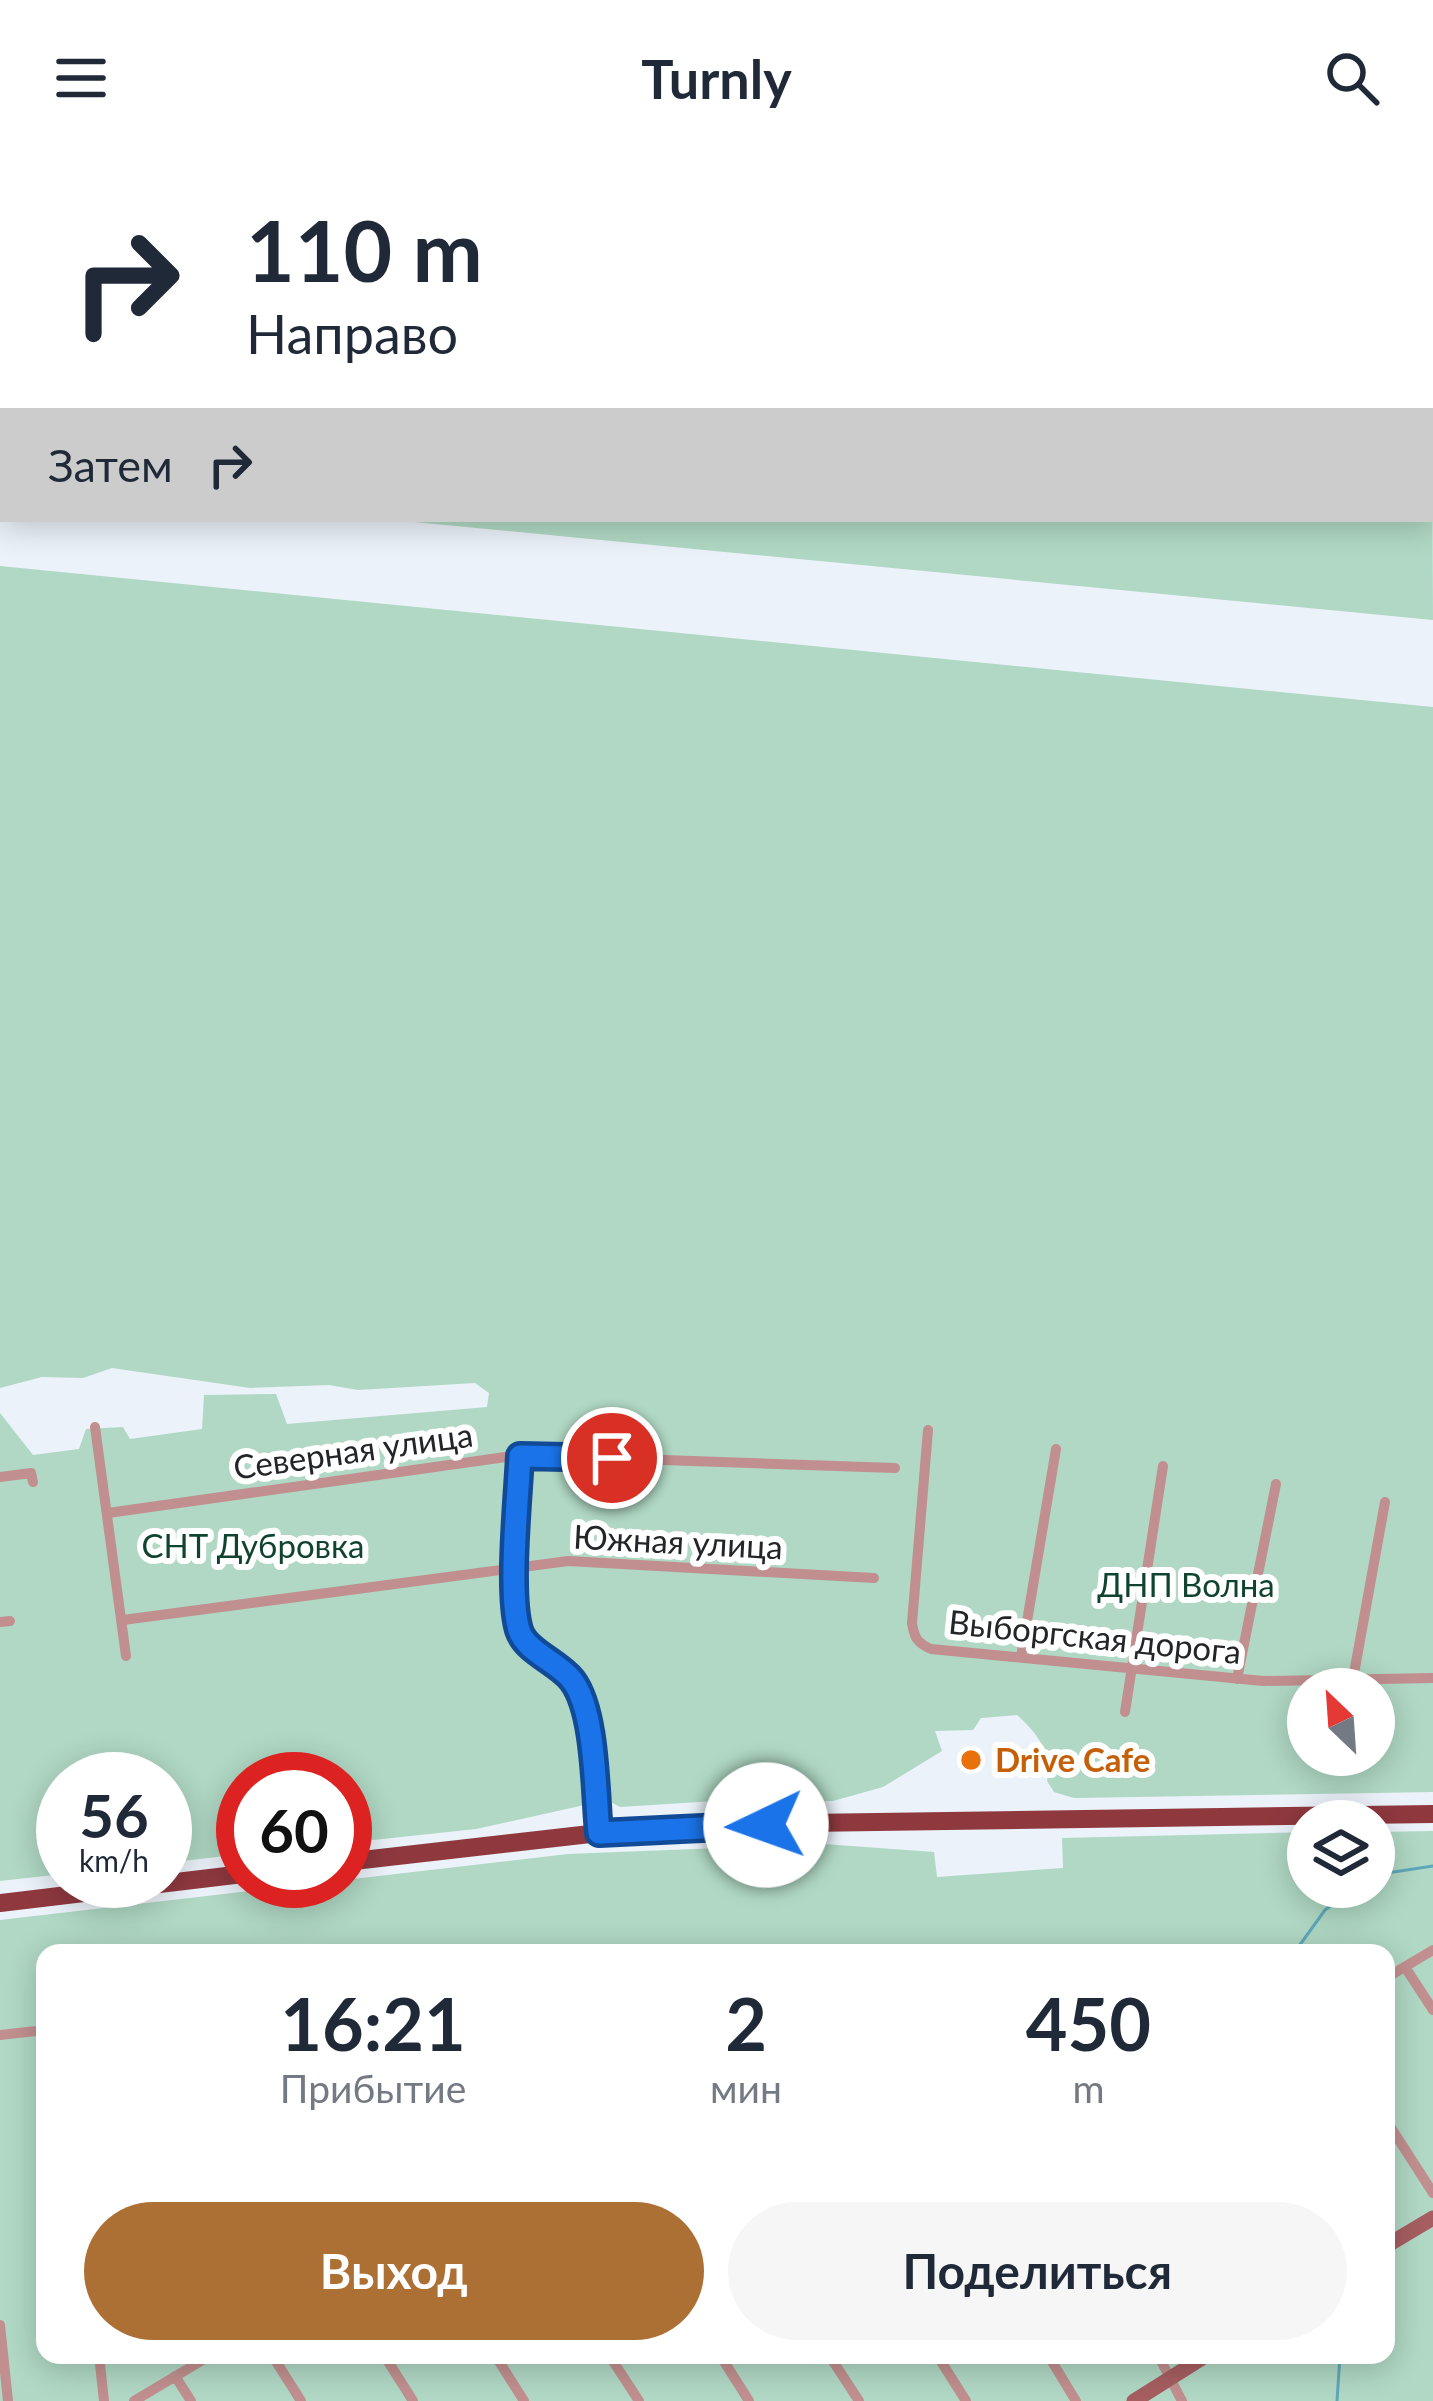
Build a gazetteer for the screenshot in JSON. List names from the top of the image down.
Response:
{
  "streets": {
    "street": ["Северная улица", "Южная улица", "Выборгская дорога"]
  },
  "parks": ["СНТ Дубровка", "ДНП Волна"],
  "places": ["Drive Cafe"],
  "north": "top left",
  "page": {
    "header": "Turnly",
    "turn": ["110 m", "Направо"],
    "then": "Затем",
    "speed": "56 km/h",
    "limit": "60",
    "eta": [
      "16:21",
      "Прибытие",
      "2",
      "мин",
      "450",
      "m"
    ],
    "buttons": ["Выход", "Поделиться"]
  }
}
